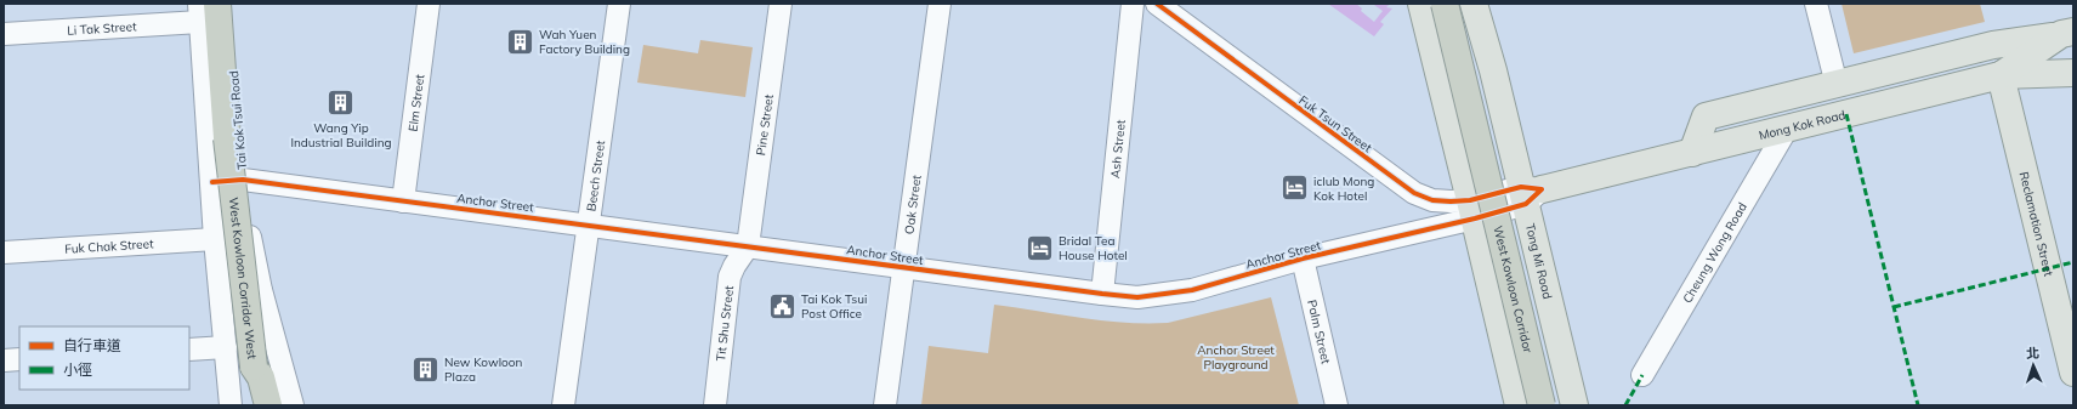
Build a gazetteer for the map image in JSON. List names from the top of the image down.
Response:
{
  "streets": {
    "highway": ["West Kowloon Corridor West", "West Kowloon Corridor"],
    "main road": ["Mong Kok Road", "Reclamation Street", "Tong Mi Road"],
    "street": [
      "Li Tak Street",
      "Elm Street",
      "Tai Kok Tsui Road",
      "Fuk Tsun Street",
      "Pine Street",
      "Ash Street",
      "Beech Street",
      "Anchor Street",
      "Oak Street",
      "Fuk Chak Street",
      "Cheung Wong Road",
      "Tit Shu Street",
      "Palm Street"
    ]
  },
  "crossings": [
    ["Li Tak Street", "West Kowloon Corridor West"],
    ["Elm Street", "Anchor Street"],
    ["Tai Kok Tsui Road", "Anchor Street"],
    ["Fuk Tsun Street", "Anchor Street"],
    ["Pine Street", "Anchor Street"],
    ["Pine Street", "Tit Shu Street"],
    ["Mong Kok Road", "Anchor Street"],
    ["Mong Kok Road", "Reclamation Street"],
    ["Mong Kok Road", "Cheung Wong Road"],
    ["Mong Kok Road", "Tong Mi Road"],
    ["Ash Street", "Anchor Street"],
    ["Beech Street", "Anchor Street"],
    ["Anchor Street", "Oak Street"],
    ["Anchor Street", "Tong Mi Road"],
    ["Anchor Street", "Tit Shu Street"],
    ["Anchor Street", "Palm Street"]
  ],
  "parks": ["Anchor Street Playground"],
  "places": {
    "building": ["Wah Yuen Factory Building", "Wang Yip Industrial Building", "New Kowloon Plaza"],
    "hotel": ["iclub Mong Kok Hotel", "Bridal Tea House Hotel"],
    "public building": ["Tai Kok Tsui Post Office"]
  },
  "legend": ["自行車道", "小徑"],
  "north": "top"
}
